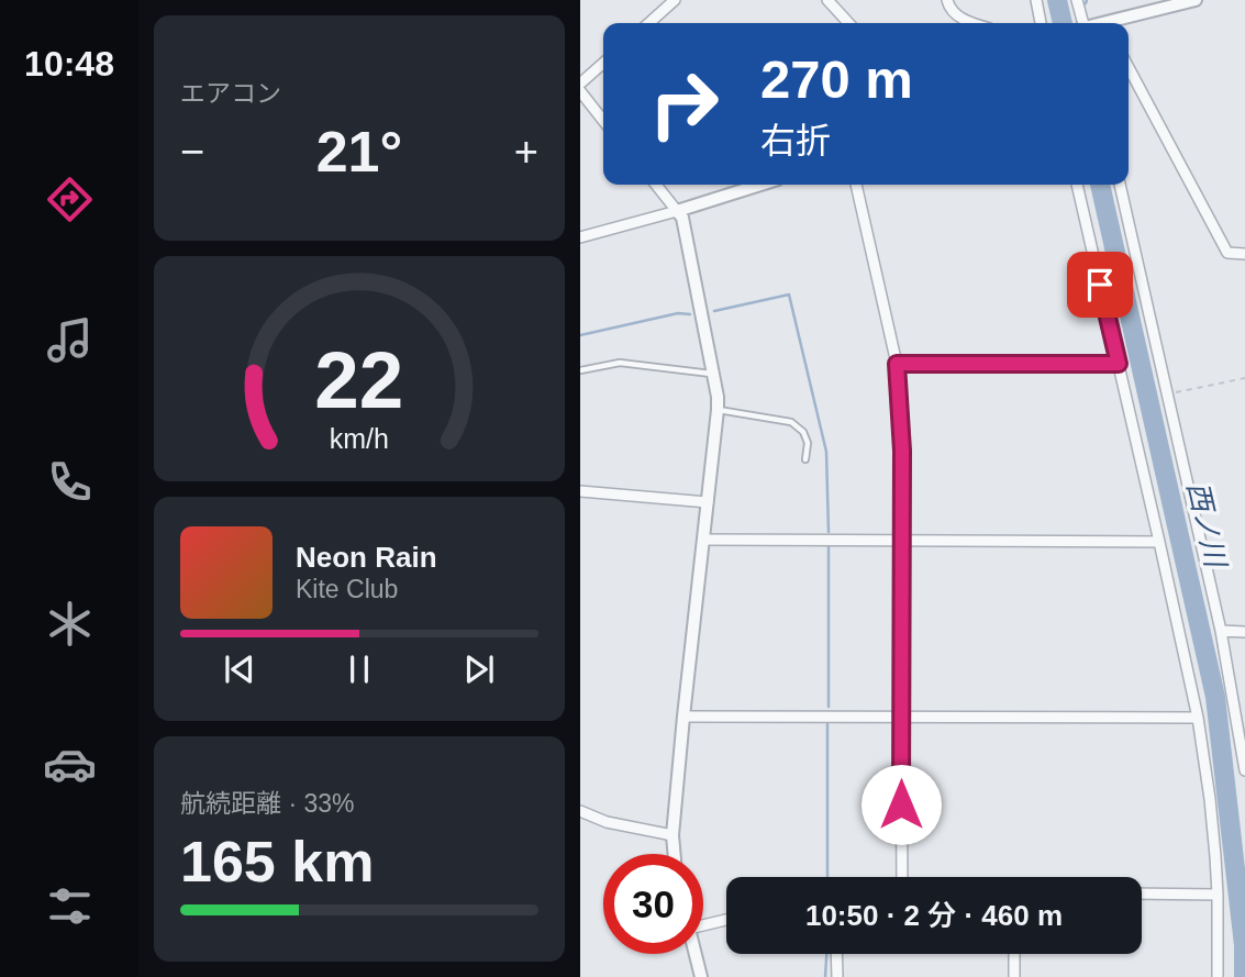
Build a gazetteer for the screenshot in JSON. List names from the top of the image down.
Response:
{
  "water": ["西ノ川"],
  "page": {
    "tabs": "10:48",
    "tile": [
      "エアコン",
      ["航続距離 · 33%", "165 km"]
    ],
    "turn": ["270 m", "右折"],
    "heat": ["−", "21°", "+"],
    "song": ["Neon Rain", "Kite Club"],
    "limit": "30",
    "trip": "10:50 · 2 分 · 460 m",
    "gauge": ["22", "km/h"]
  }
}
